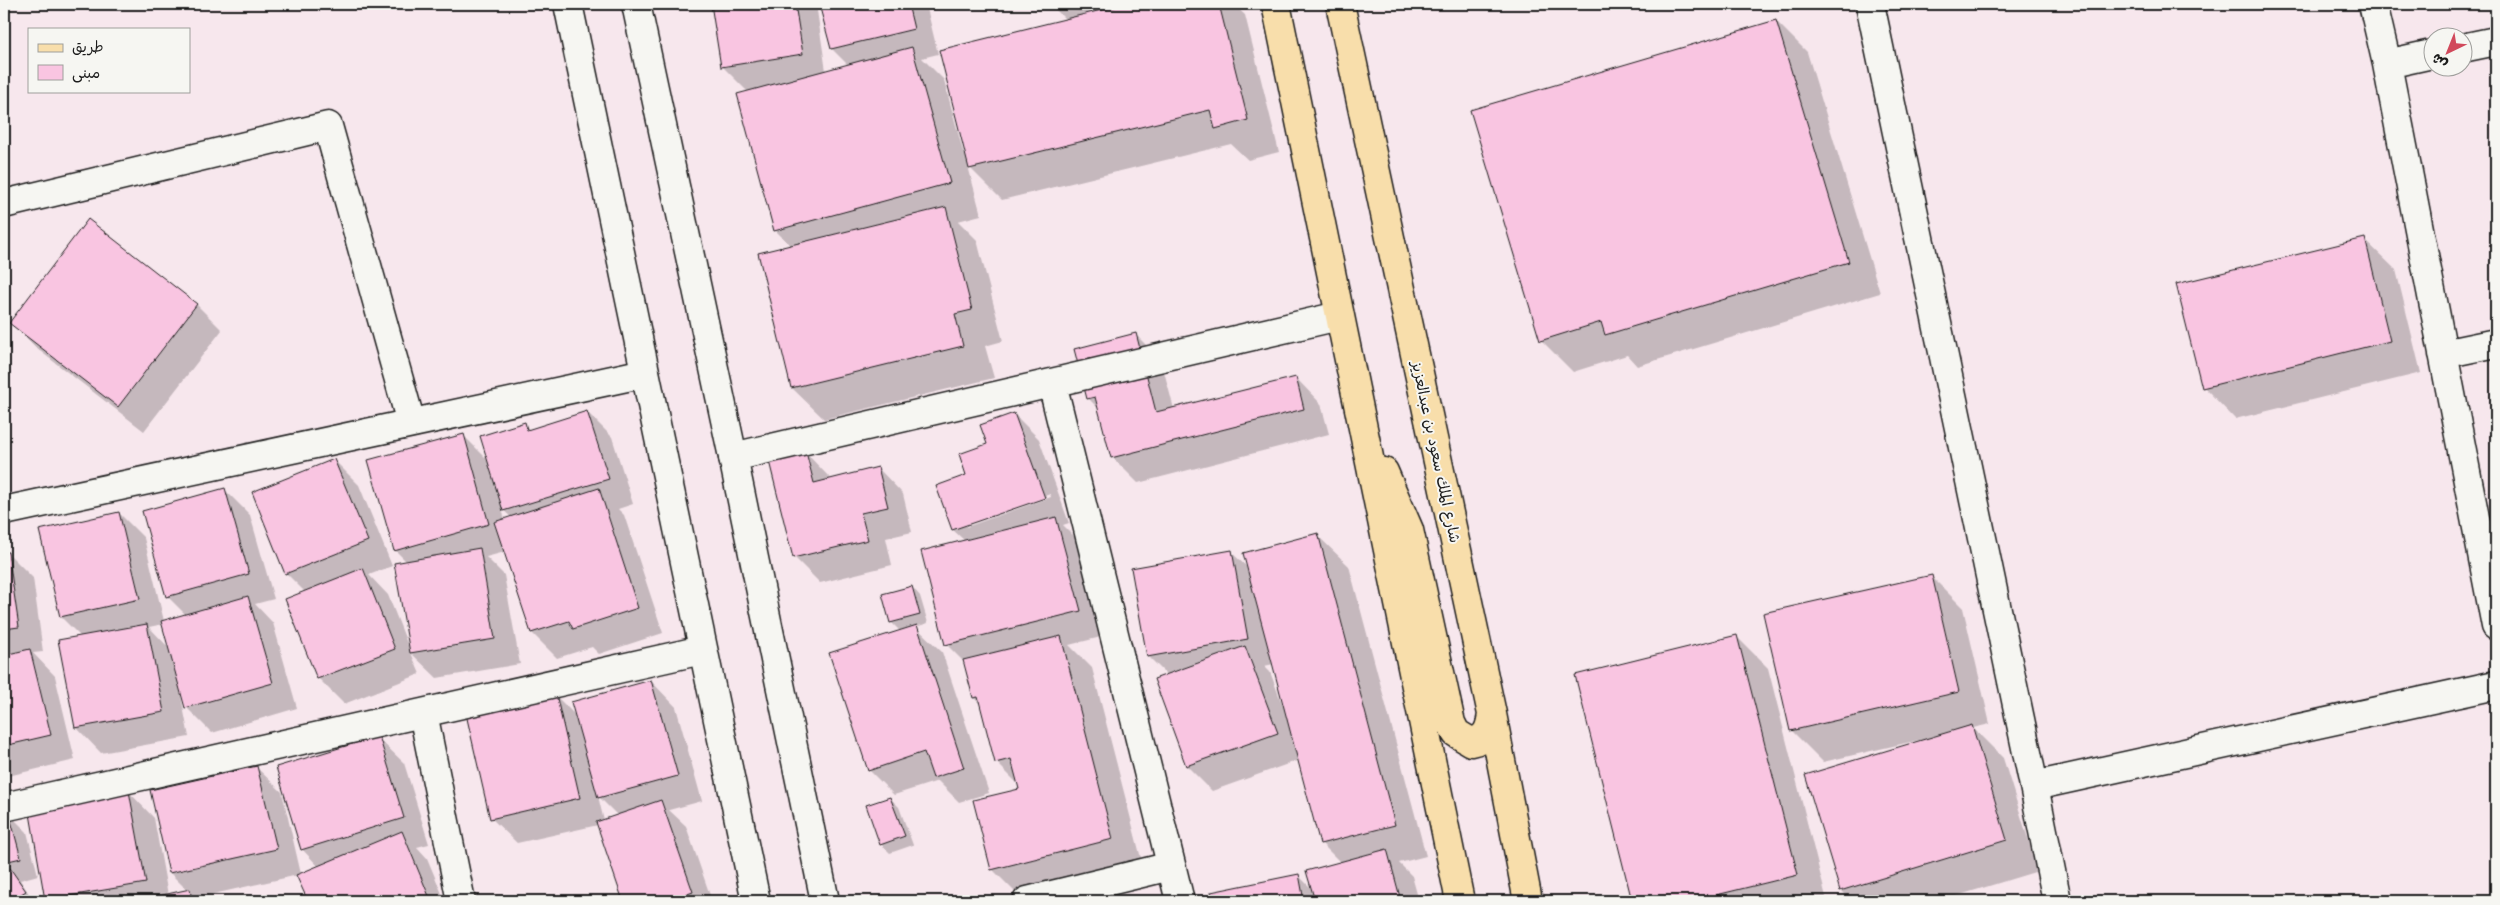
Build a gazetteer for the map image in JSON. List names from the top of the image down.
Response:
{
  "streets": {
    "main road": ["شارع الملك سعود بن عبدالعزيز"]
  },
  "legend": ["طريق", "مبنى"],
  "north": "bottom left"
}
